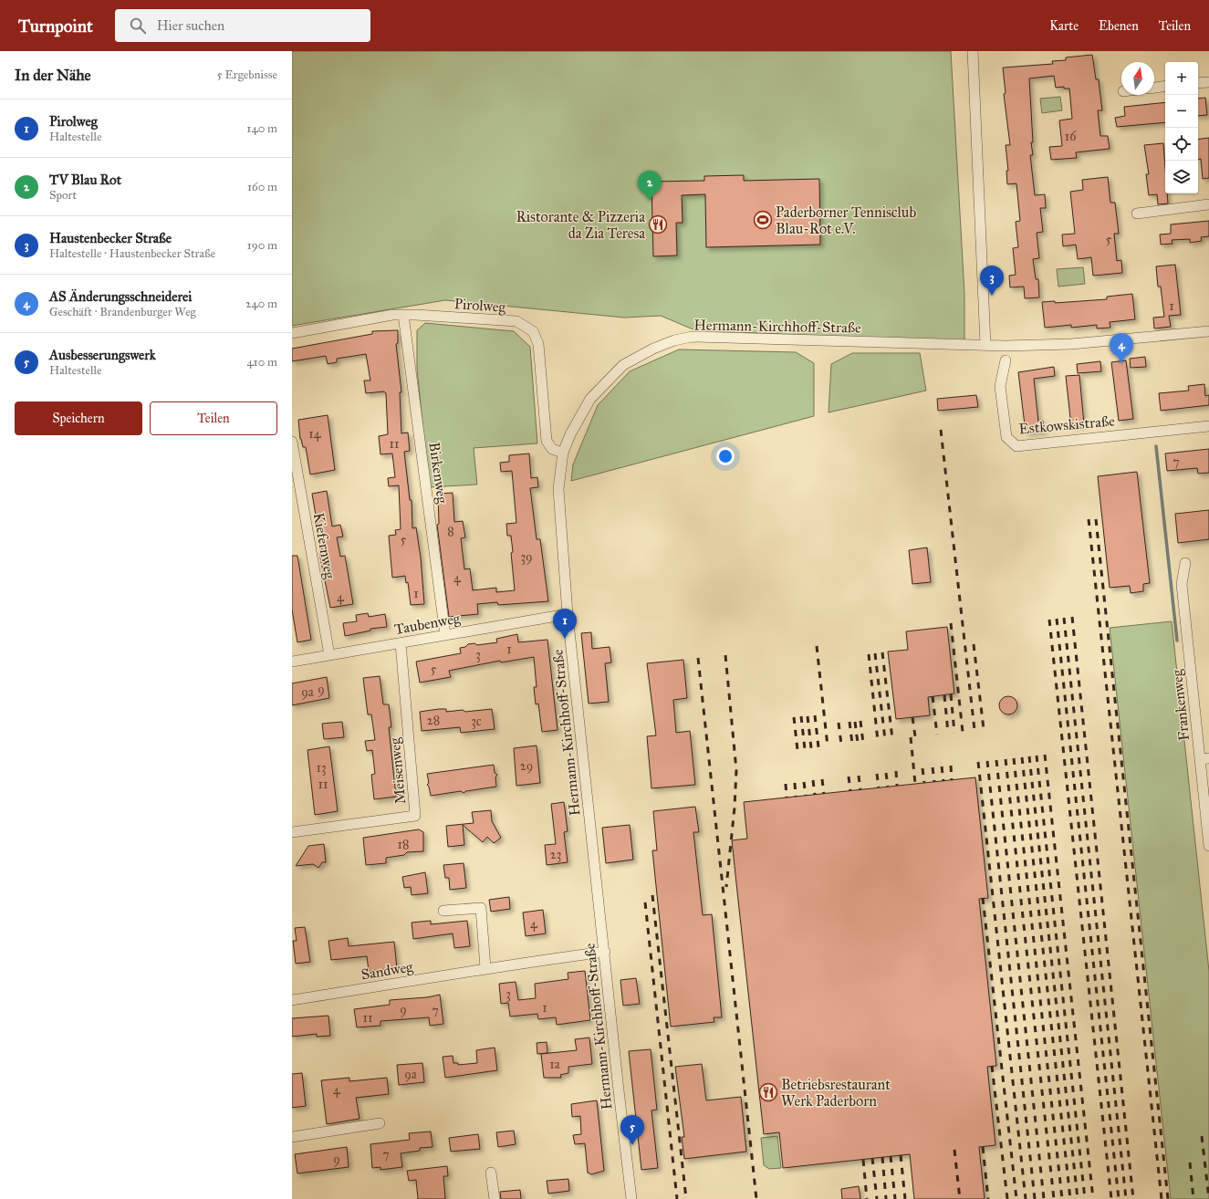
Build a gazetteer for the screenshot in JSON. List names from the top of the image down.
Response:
{
  "streets": {
    "street": [
      "Pirolweg",
      "Hermann-Kirchhoff-Straße",
      "Estkowskistraße",
      "Birkenweg",
      "Kiefernweg",
      "Taubenweg",
      "Frankenweg",
      "Meisenweg",
      "Sandweg"
    ]
  },
  "crossings": [
    ["Pirolweg", "Hermann-Kirchhoff-Straße"],
    ["Pirolweg", "Birkenweg"],
    ["Hermann-Kirchhoff-Straße", "Taubenweg"],
    ["Hermann-Kirchhoff-Straße", "Sandweg"],
    ["Birkenweg", "Taubenweg"],
    ["Kiefernweg", "Taubenweg"],
    ["Taubenweg", "Meisenweg"]
  ],
  "places": {
    "sports": ["Paderborner Tennisclub Blau-Rot e.V."],
    "restaurant": ["Ristorante & Pizzeria da Zia Teresa", "Betriebsrestaurant Werk Paderborn"]
  },
  "house_numbers": [
    "16",
    "5",
    "1",
    "14",
    "11",
    "7",
    "8",
    "5",
    "39",
    "4",
    "1",
    "4",
    "1",
    "3",
    "5",
    "9",
    "9a",
    "28",
    "3c",
    "29",
    "13",
    "11",
    "18",
    "23",
    "4",
    "3",
    "1",
    "9",
    "7",
    "11",
    "1a",
    "9a",
    "4",
    "7",
    "9"
  ],
  "north": "top",
  "page": {
    "header": "Turnpoint",
    "search": "Hier suchen",
    "nav": ["Karte", "Ebenen", "Teilen"],
    "heading": ["In der Nähe", "5 Ergebnisse"],
    "map_buttons": ["+", "−"],
    "list": [
      {
        "mark": "1",
        "name": "Pirolweg",
        "note": "Haltestelle",
        "value": "140 m"
      },
      {
        "mark": "2",
        "name": "TV Blau Rot",
        "note": "Sport",
        "value": "160 m"
      },
      {
        "mark": "3",
        "name": "Haustenbecker Straße",
        "note": "Haltestelle · Haustenbecker Straße",
        "value": "190 m"
      },
      {
        "mark": "4",
        "name": "AS Änderungsschneiderei",
        "note": "Geschäft · Brandenburger Weg",
        "value": "240 m"
      },
      {
        "mark": "5",
        "name": "Ausbesserungswerk",
        "note": "Haltestelle",
        "value": "410 m"
      }
    ],
    "pins": [
      "2",
      "3",
      "4",
      "1",
      "5"
    ],
    "buttons": ["Speichern", "Teilen"]
  }
}
